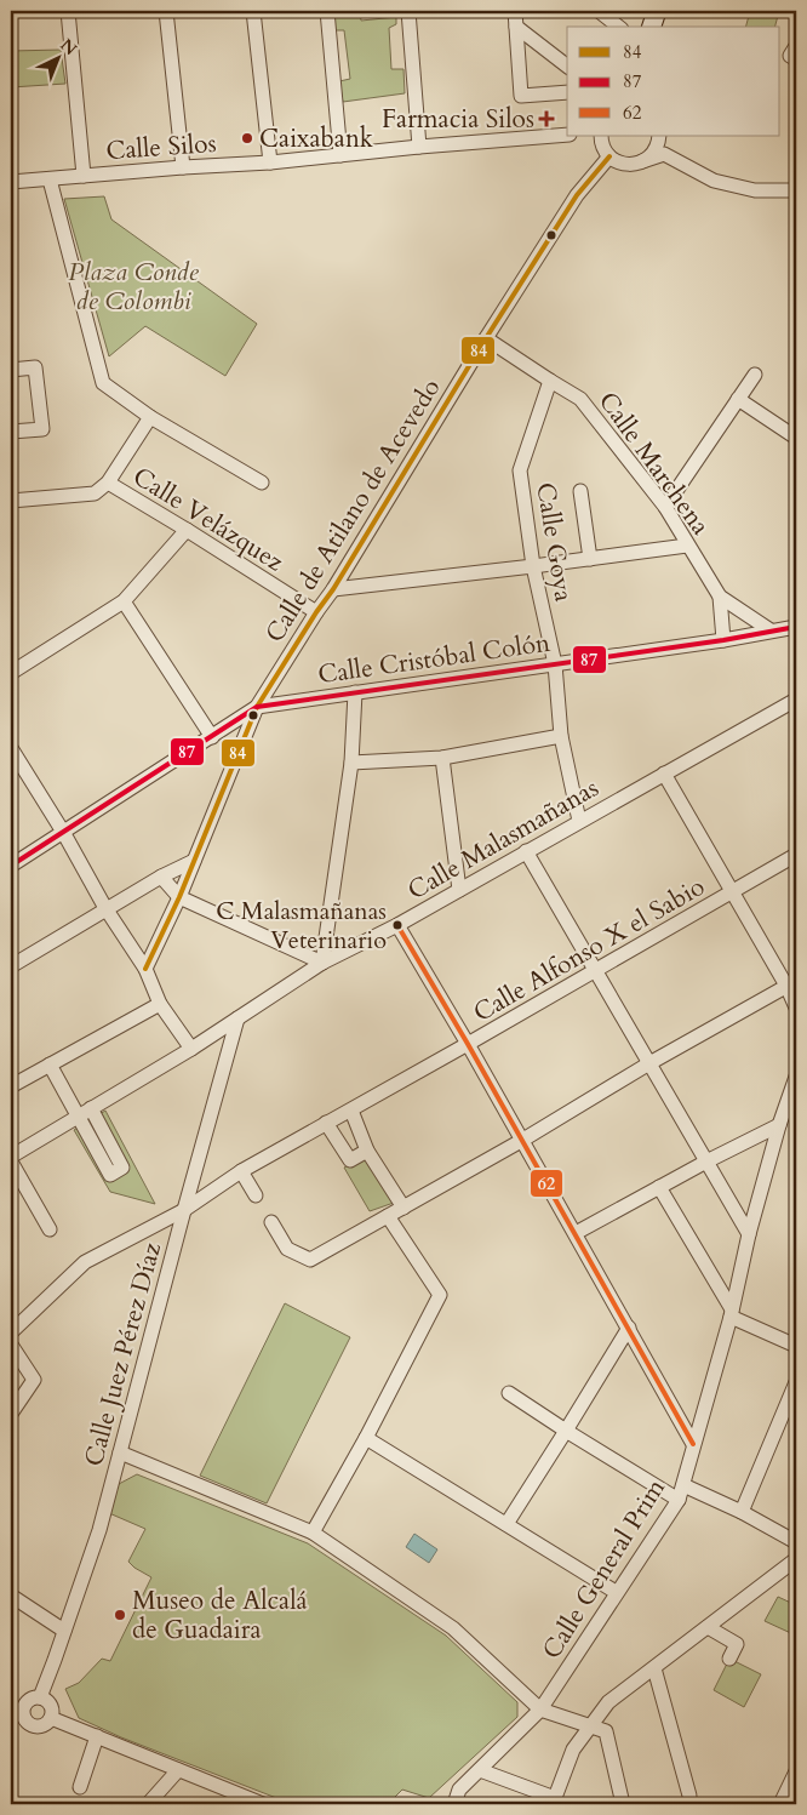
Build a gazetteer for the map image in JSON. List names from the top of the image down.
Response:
{
  "streets": {
    "street": [
      "Calle Silos",
      "Calle Marchena",
      "Calle de Atilano de Acevedo",
      "Calle Velázquez",
      "Calle Goya",
      "Calle Cristóbal Colón",
      "Calle Malasmañanas",
      "Calle Alfonso X el Sabio",
      "Calle Juez Pérez Díaz",
      "Calle General Prim"
    ]
  },
  "crossings": [
    ["Calle Marchena", "Calle de Atilano de Acevedo"],
    ["Calle Marchena", "Calle Goya"],
    ["Calle Marchena", "Calle Cristóbal Colón"],
    ["Calle de Atilano de Acevedo", "Calle Velázquez"],
    ["Calle de Atilano de Acevedo", "Calle Cristóbal Colón"],
    ["Calle Goya", "Calle Cristóbal Colón"],
    ["Calle Goya", "Calle Malasmañanas"],
    ["Calle Malasmañanas", "Calle Juez Pérez Díaz"],
    ["Calle Alfonso X el Sabio", "Calle Juez Pérez Díaz"]
  ],
  "parks": ["Plaza Conde de Colombi"],
  "places": {
    "health": ["Farmacia Silos"],
    "other": ["Caixabank", "C Malasmañanas Veterinario", "Museo de Alcalá de Guadaira"]
  },
  "lines": ["transit line 84", "transit line 87", "transit line 62"],
  "legend": ["84", "87", "62"],
  "north": "top right"
}
